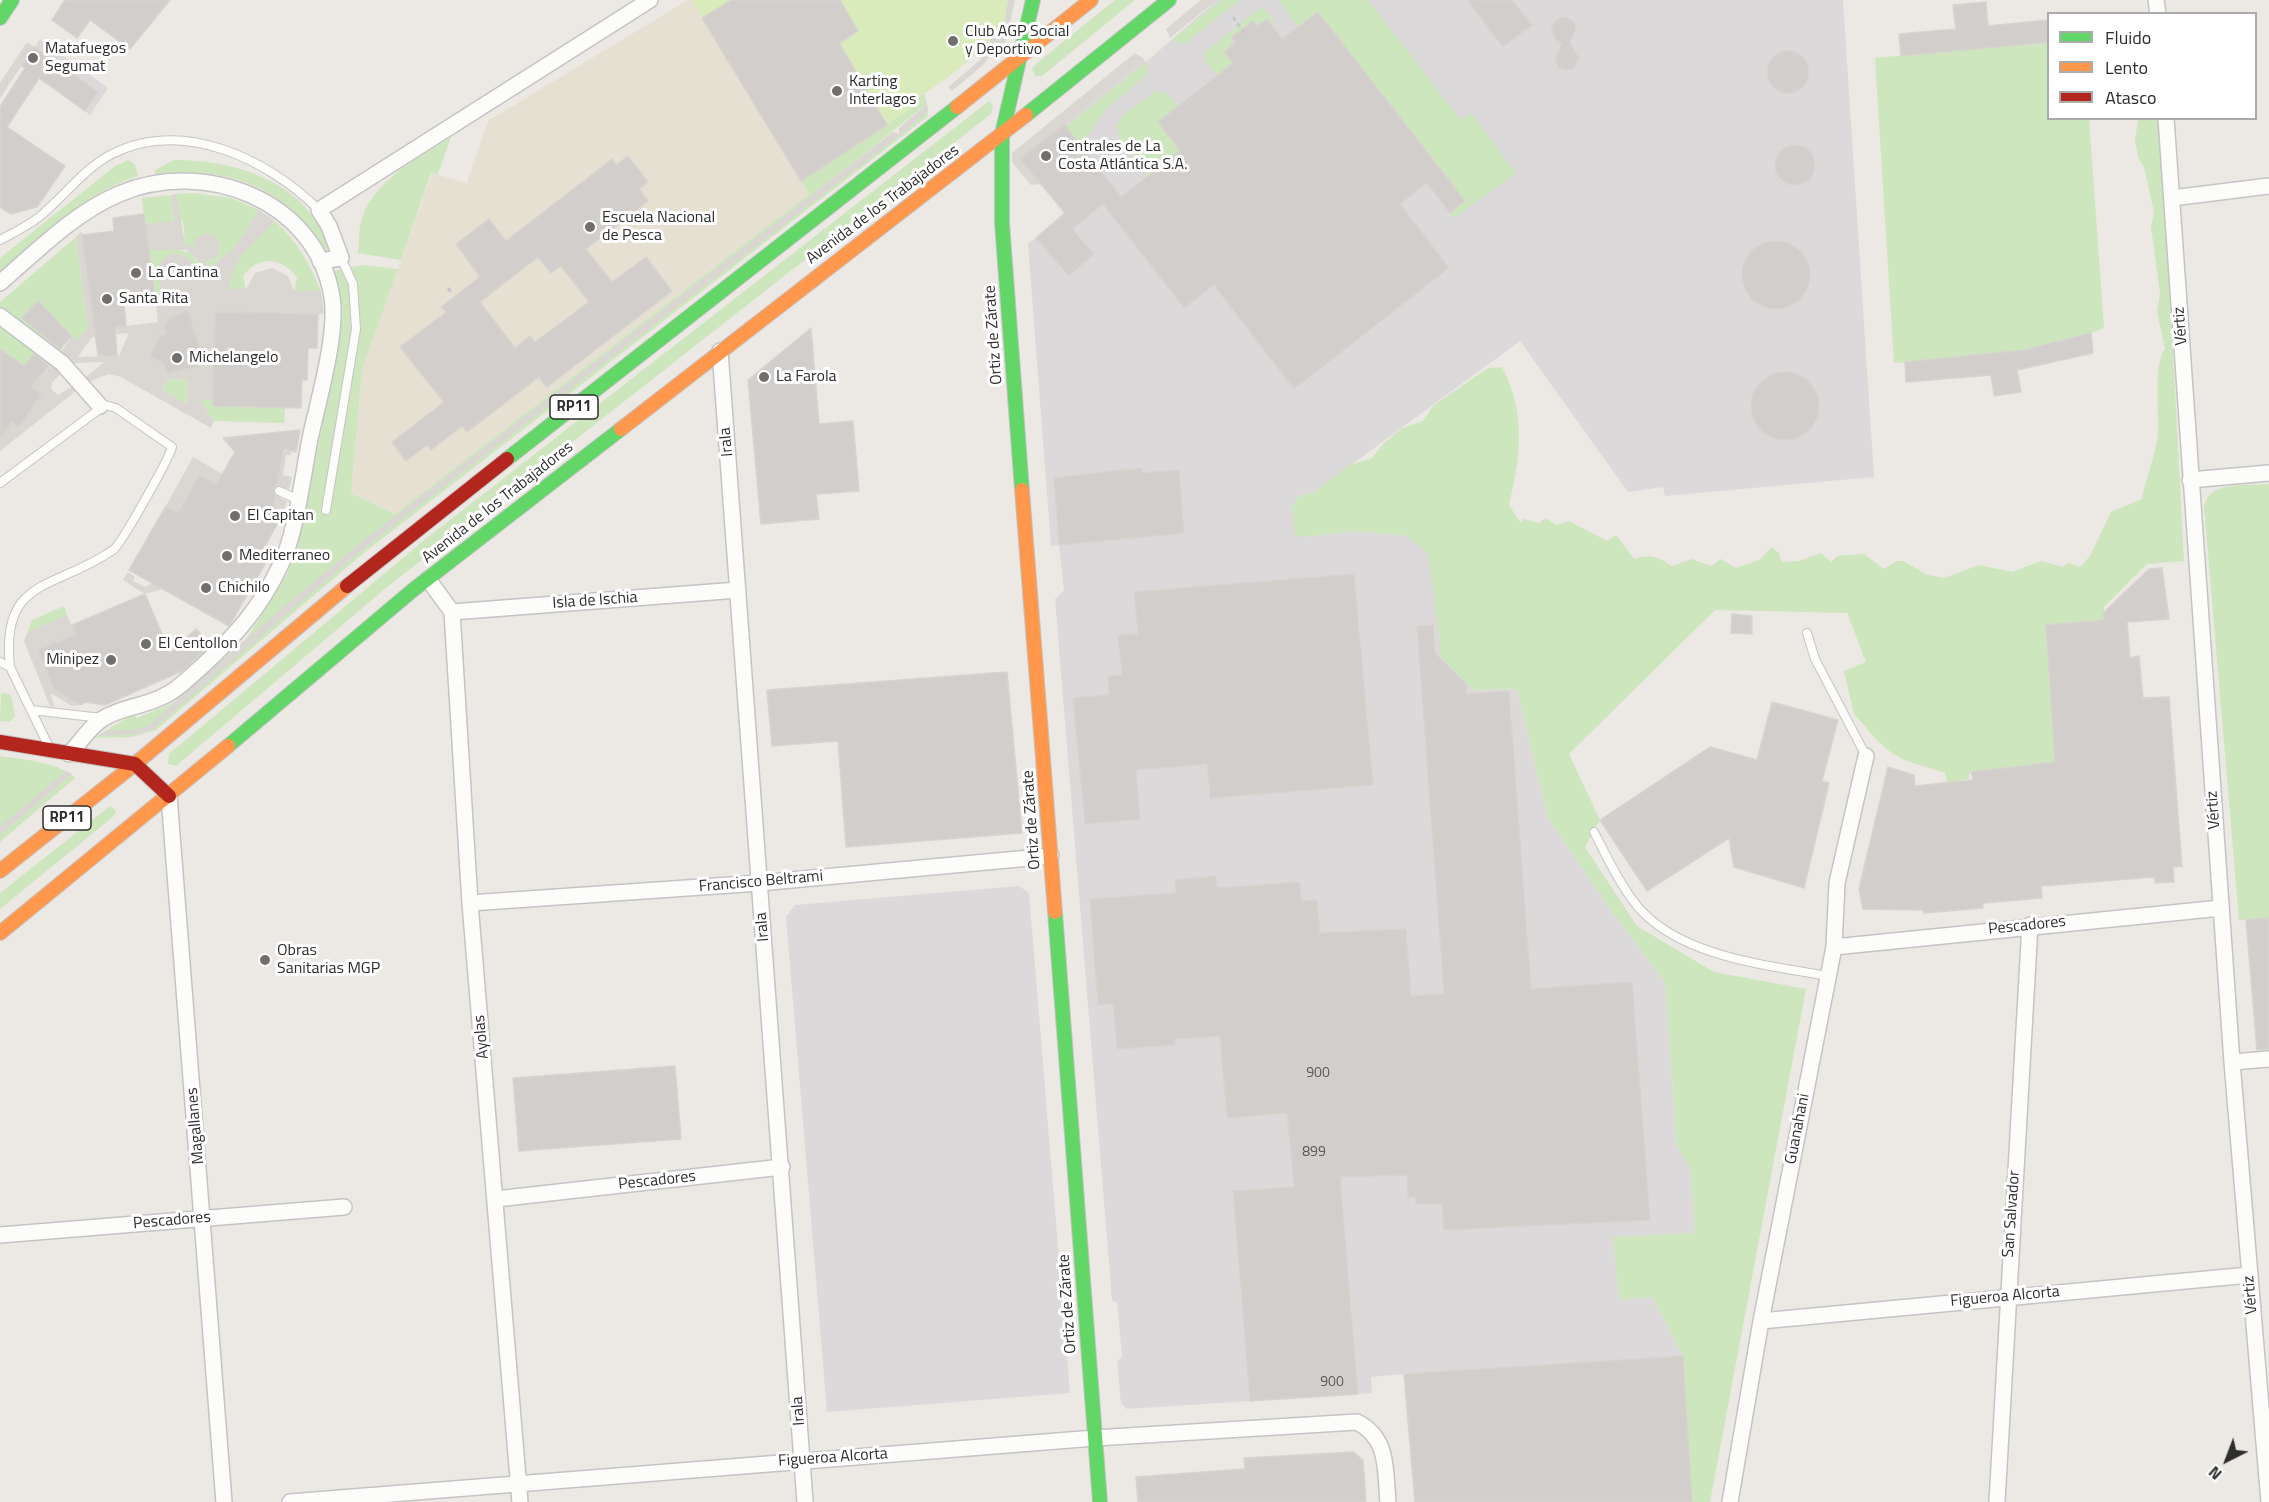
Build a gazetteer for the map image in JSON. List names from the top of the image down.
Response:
{
  "streets": {
    "main road": ["Avenida de los Trabajadores", "Ortiz de Zárate", "RP11"],
    "street": [
      "Vértiz",
      "Irala",
      "Isla de Ischia",
      "Francisco Beltrami",
      "Pescadores",
      "Ayolas",
      "Magallanes",
      "Guanahani",
      "San Salvador",
      "Figueroa Alcorta"
    ]
  },
  "crossings": [
    ["Avenida de los Trabajadores", "Ortiz de Zárate"],
    ["Avenida de los Trabajadores", "Irala"],
    ["Avenida de los Trabajadores", "Magallanes"],
    ["Vértiz", "Pescadores"],
    ["Vértiz", "Figueroa Alcorta"],
    ["Ortiz de Zárate", "Francisco Beltrami"],
    ["Ortiz de Zárate", "Figueroa Alcorta"],
    ["Irala", "Isla de Ischia"],
    ["Irala", "Francisco Beltrami"],
    ["Irala", "Pescadores"],
    ["Irala", "Figueroa Alcorta"],
    ["Isla de Ischia", "Ayolas"],
    ["Francisco Beltrami", "Ayolas"],
    ["Pescadores", "Ayolas"],
    ["Pescadores", "Magallanes"],
    ["Pescadores", "Guanahani"],
    ["Pescadores", "San Salvador"],
    ["Ayolas", "Figueroa Alcorta"],
    ["Guanahani", "Figueroa Alcorta"],
    ["San Salvador", "Figueroa Alcorta"]
  ],
  "places": [
    "Club AGP Social y Deportivo",
    "Matafuegos Segumat",
    "Karting Interlagos",
    "Centrales de La Costa Atlántica S.A.",
    "Escuela Nacional de Pesca",
    "La Cantina",
    "Santa Rita",
    "Michelangelo",
    "La Farola",
    "El Capitan",
    "Mediterraneo",
    "Chichilo",
    "El Centollon",
    "Minipez",
    "Obras Sanitarias MGP"
  ],
  "house_numbers": ["900", "899", "900"],
  "legend": ["Fluido", "Lento", "Atasco"],
  "north": "bottom left"
}
